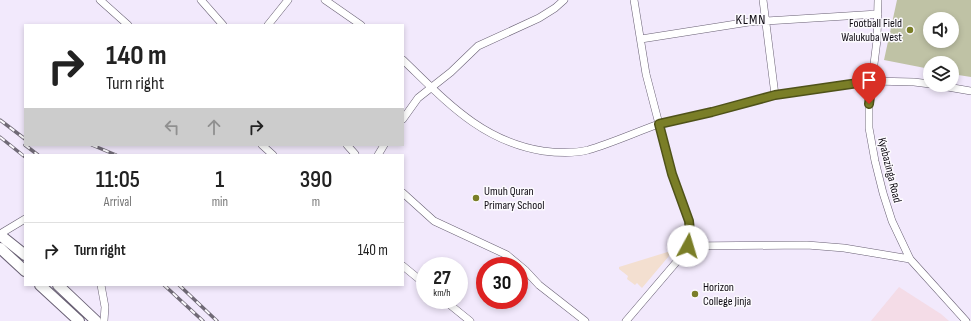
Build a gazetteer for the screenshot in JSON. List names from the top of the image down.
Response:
{
  "streets": {
    "street": ["Kyabazinga Road"]
  },
  "districts": ["KLMN"],
  "places": ["Football Field Walukuba West", "Umuh Quran Primary School", "Horizon College Jinja"],
  "page": {
    "turn": ["140 m", "Turn right"],
    "eta": [
      "11:05",
      "Arrival",
      "1",
      "min",
      "390",
      "m"
    ],
    "list": [
      {
        "name": "Turn right",
        "value": "140 m"
      }
    ],
    "speed": "27 km/h",
    "limit": "30"
  }
}
